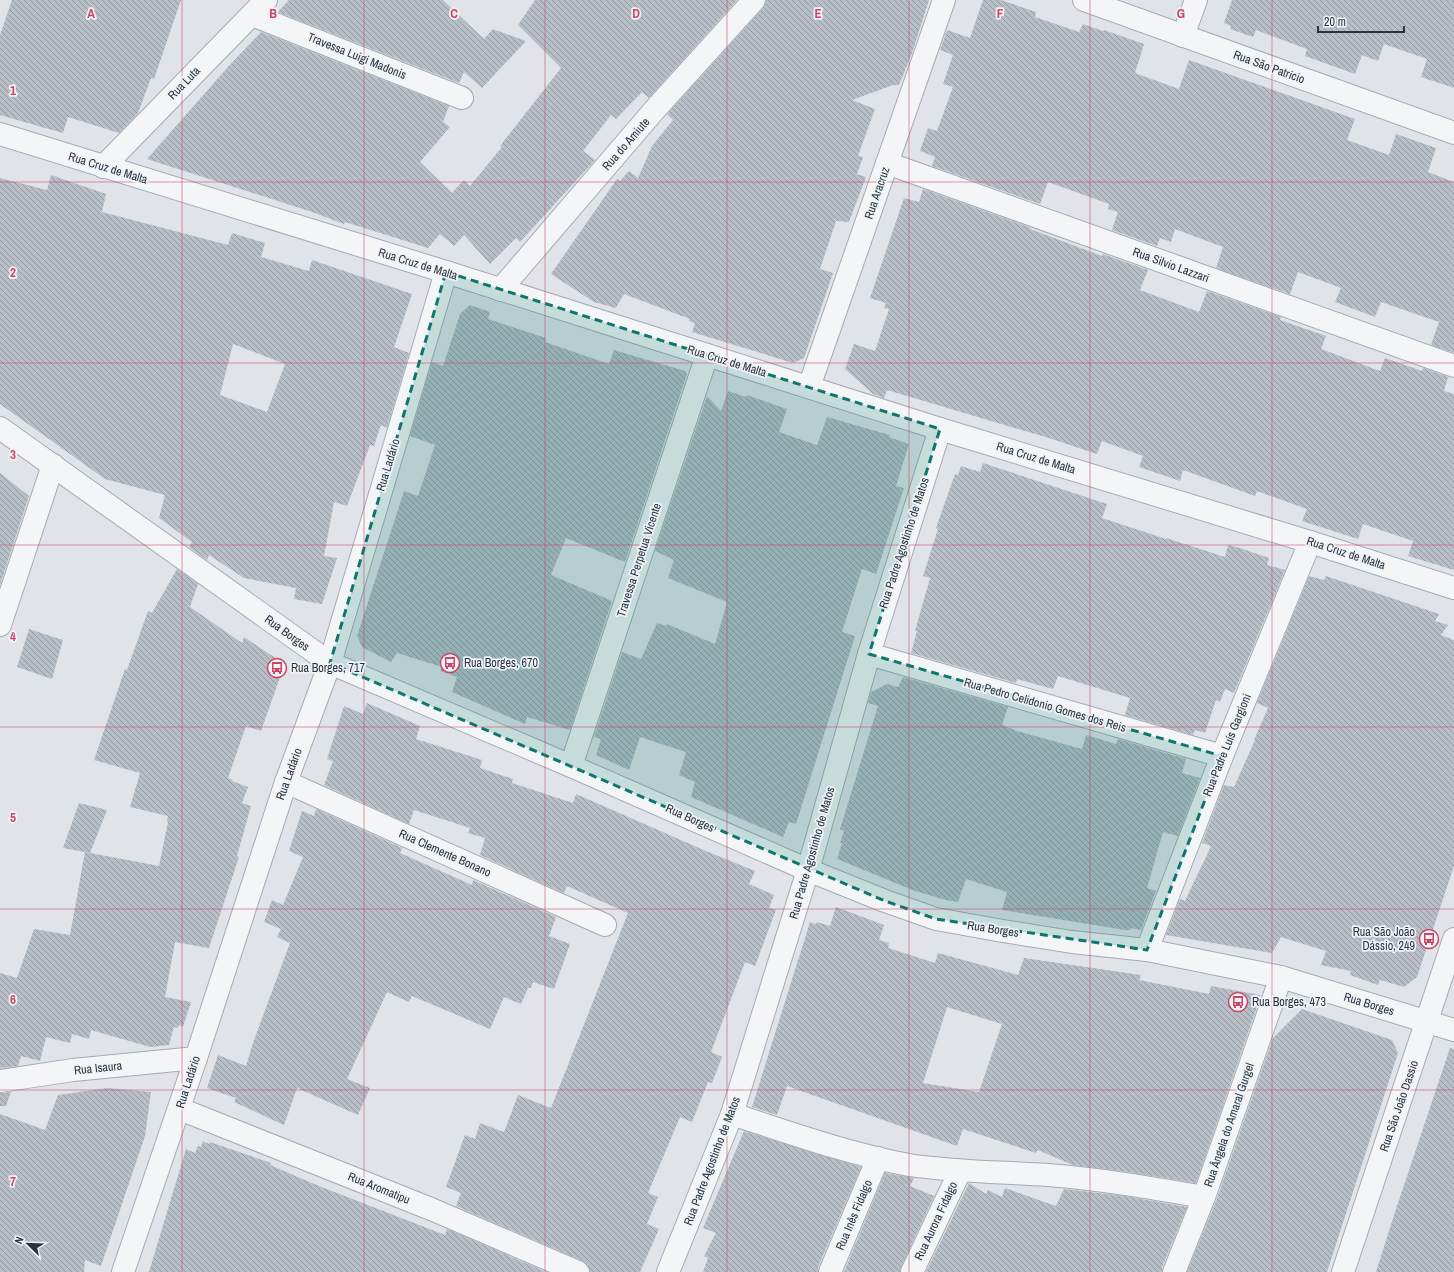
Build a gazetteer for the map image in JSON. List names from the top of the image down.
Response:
{
  "streets": {
    "street": [
      "Travessa Luigi Madonis",
      "Rua São Patrício",
      "Rua Luta",
      "Rua do Amiute",
      "Rua Cruz de Malta",
      "Rua Aracruz",
      "Rua Silvio Lazzari",
      "Rua Ladário",
      "Rua Padre Agostinho de Matos",
      "Travessa Perpetua Vicente",
      "Rua Borges",
      "Rua Pedro Celidonio Gomes dos Reis",
      "Rua Padre Luís Gargioni",
      "Rua Clemente Bonano",
      "Rua Isaura",
      "Rua São João Dassio",
      "Rua Ângela do Amaral Gurgel",
      "Rua Aromatipu",
      "Rua Inês Fidalgo",
      "Rua Aurora Fidalgo"
    ]
  },
  "crossings": [
    ["Travessa Luigi Madonis", "Rua Luta"],
    ["Rua Luta", "Rua Cruz de Malta"],
    ["Rua do Amiute", "Rua Cruz de Malta"],
    ["Rua Cruz de Malta", "Rua Aracruz"],
    ["Rua Cruz de Malta", "Rua Ladário"],
    ["Rua Cruz de Malta", "Rua Padre Agostinho de Matos"],
    ["Rua Cruz de Malta", "Travessa Perpetua Vicente"],
    ["Rua Cruz de Malta", "Rua Padre Luís Gargioni"],
    ["Rua Aracruz", "Rua Silvio Lazzari"],
    ["Rua Ladário", "Rua Borges"],
    ["Rua Ladário", "Rua Clemente Bonano"],
    ["Rua Ladário", "Rua Isaura"],
    ["Rua Ladário", "Rua Aromatipu"],
    ["Rua Padre Agostinho de Matos", "Rua Borges"],
    ["Rua Padre Agostinho de Matos", "Rua Pedro Celidonio Gomes dos Reis"],
    ["Travessa Perpetua Vicente", "Rua Borges"],
    ["Rua Borges", "Rua Padre Luís Gargioni"],
    ["Rua Borges", "Rua São João Dassio"],
    ["Rua Borges", "Rua Ângela do Amaral Gurgel"],
    ["Rua Pedro Celidonio Gomes dos Reis", "Rua Padre Luís Gargioni"]
  ],
  "places": {
    "bus stop": [
      "Rua Borges, 670",
      "Rua Borges, 717",
      "Rua São João Dássio, 249",
      "Rua Borges, 473"
    ]
  },
  "scale_bar": "20 m",
  "north": "top left",
  "grid": {
    "columns": [
      "A",
      "B",
      "C",
      "D",
      "E",
      "F",
      "G"
    ],
    "rows": [
      "1",
      "2",
      "3",
      "4",
      "5",
      "6",
      "7"
    ]
  }
}
